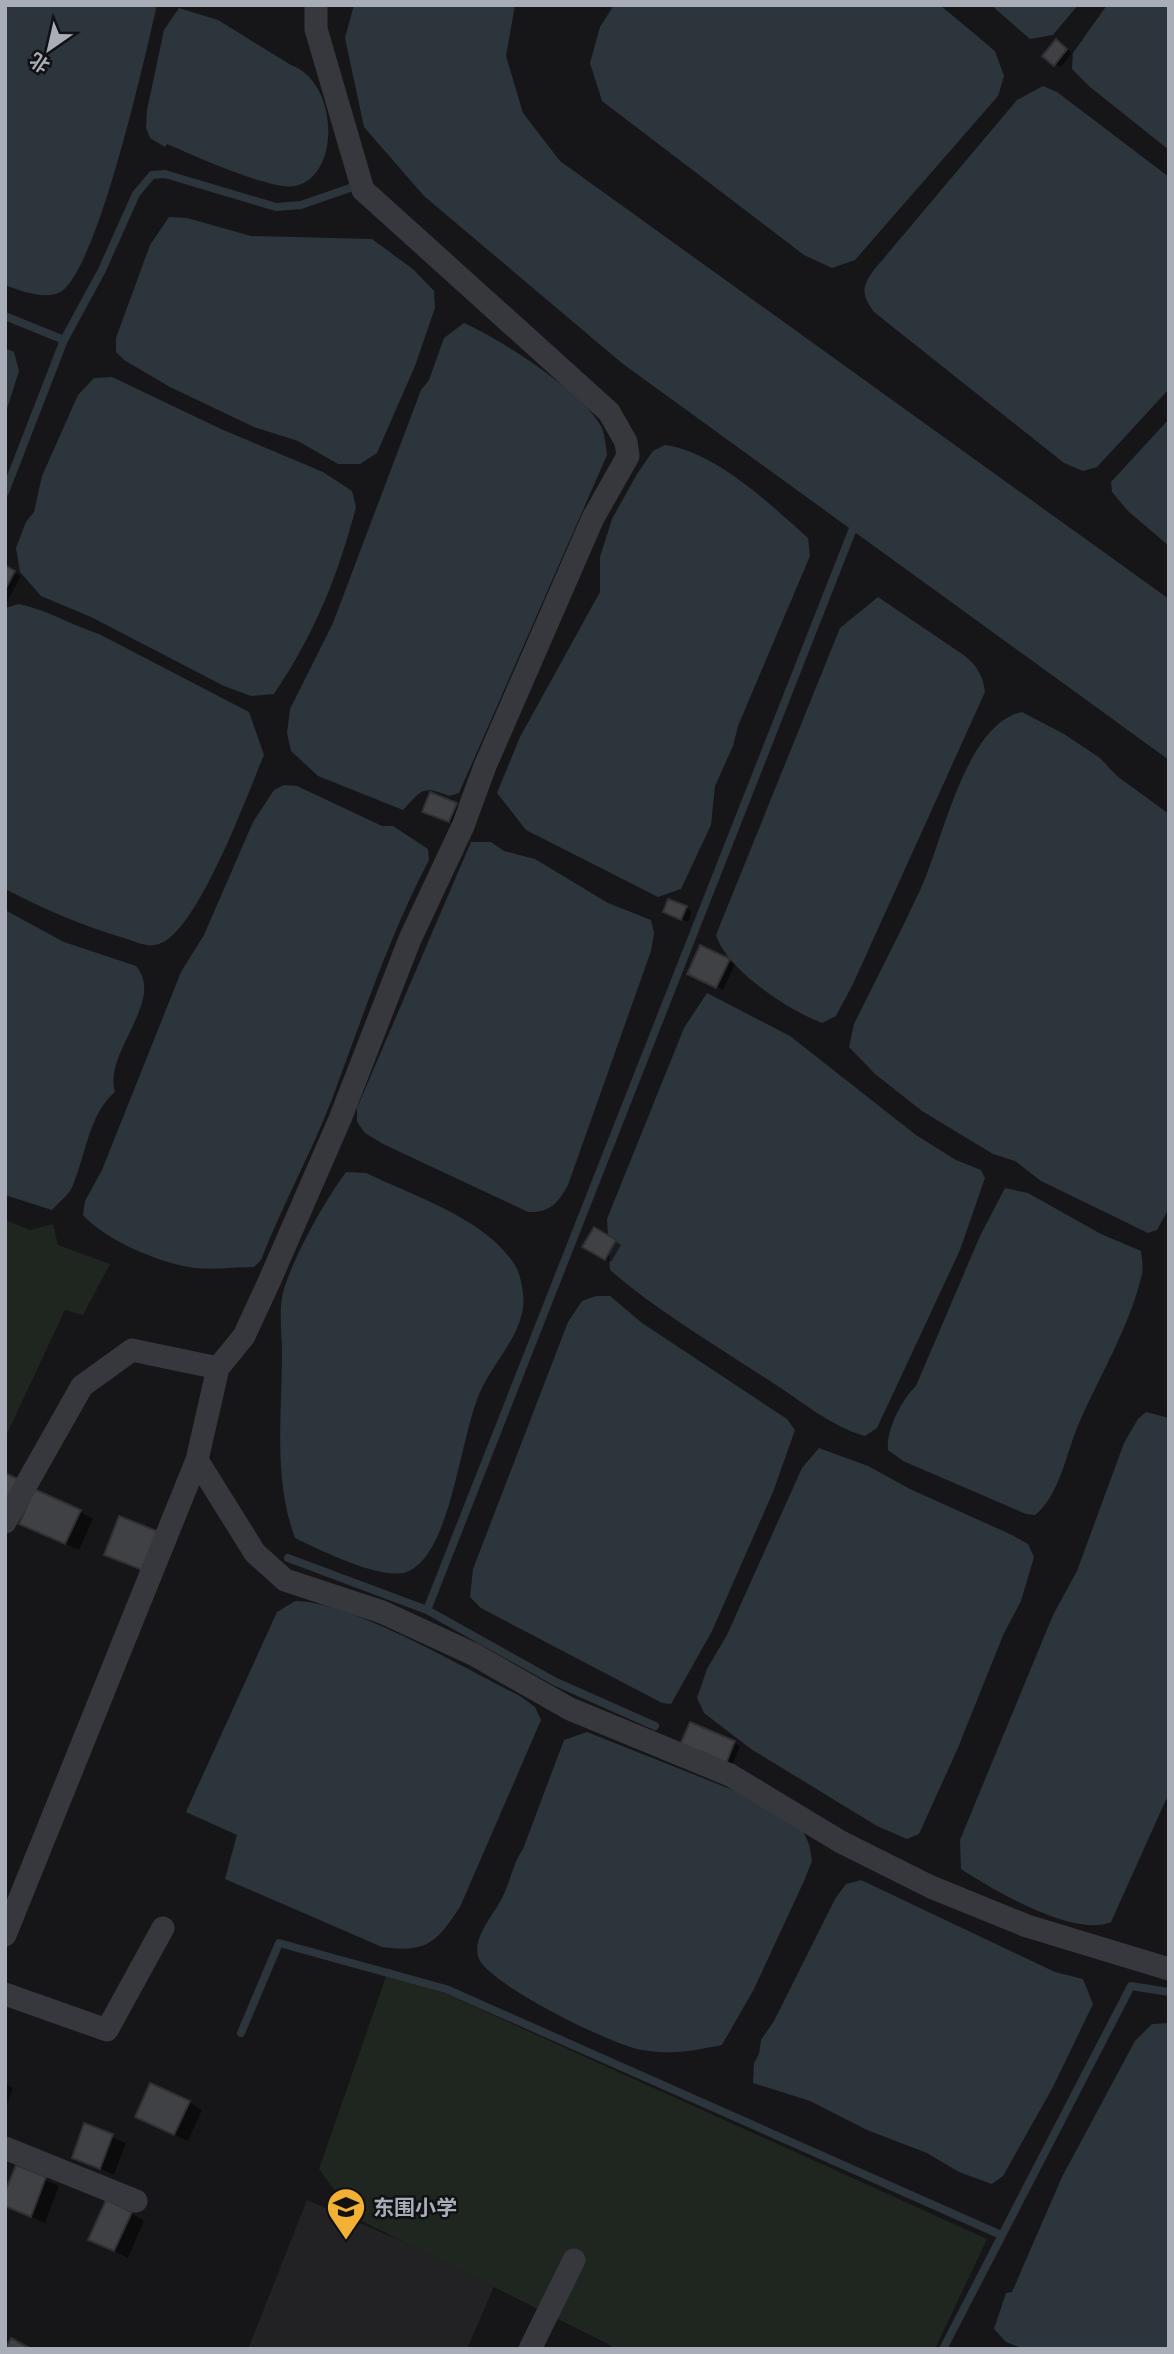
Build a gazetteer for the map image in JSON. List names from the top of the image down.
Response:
{
  "places": {
    "school or university": ["东围小学"]
  },
  "north": "bottom left"
}
